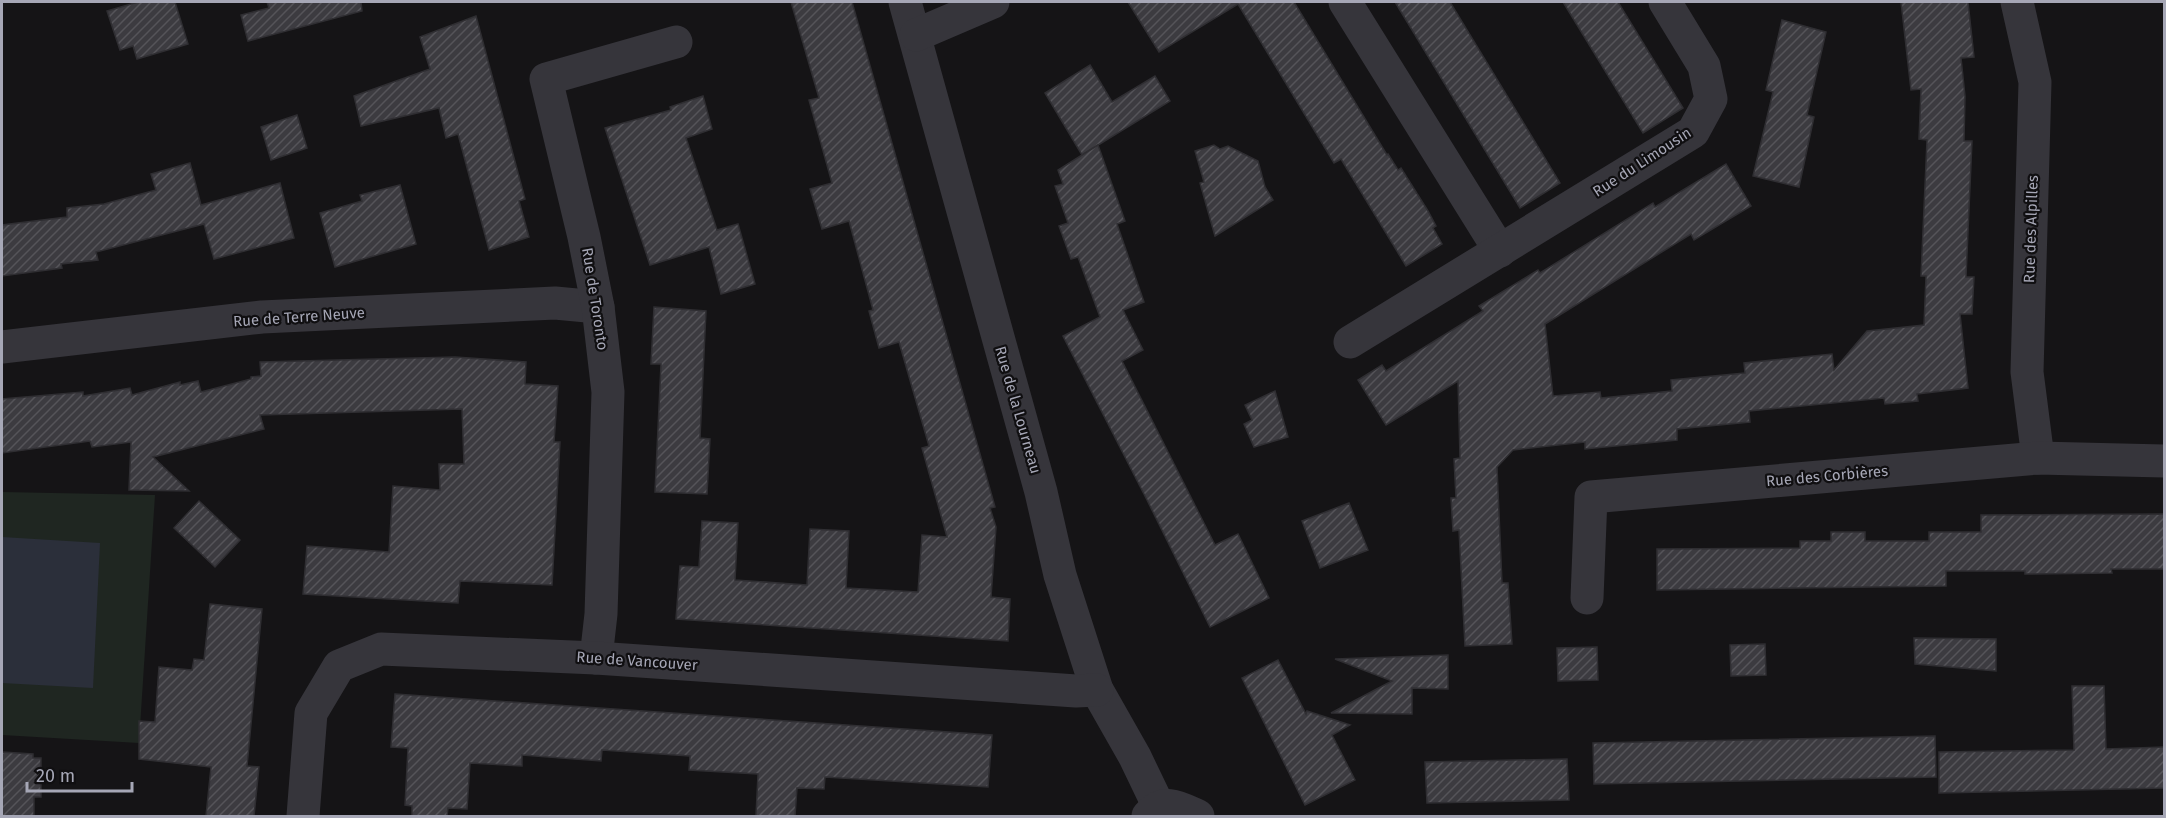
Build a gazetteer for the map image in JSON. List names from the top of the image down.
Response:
{
  "streets": {
    "street": [
      "Rue du Limousin",
      "Rue des Alpilles",
      "Rue de Toronto",
      "Rue de Terre Neuve",
      "Rue de la Lourneau",
      "Rue des Corbières",
      "Rue de Vancouver"
    ]
  },
  "crossings": [
    ["Rue des Alpilles", "Rue des Corbières"],
    ["Rue de Toronto", "Rue de Terre Neuve"],
    ["Rue de Toronto", "Rue de Vancouver"],
    ["Rue de la Lourneau", "Rue de Vancouver"]
  ],
  "scale_bar": "20 m"
}
